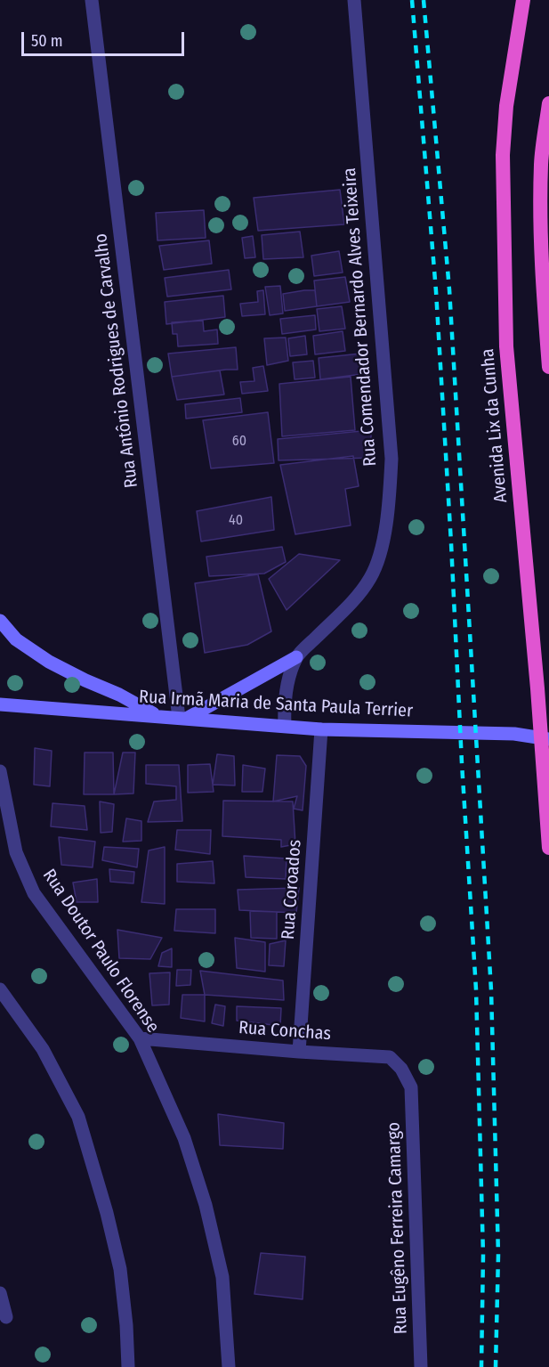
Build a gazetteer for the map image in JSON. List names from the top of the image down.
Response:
{
  "streets": {
    "highway": ["Avenida Lix da Cunha"],
    "main road": ["Rua Irmã Maria de Santa Paula Terrier"],
    "street": [
      "Rua Comendador Bernardo Alves Teixeira",
      "Rua Antônio Rodrigues de Carvalho",
      "Rua Coroados",
      "Rua Doutor Paulo Florense",
      "Rua Conchas",
      "Rua Eugêno Ferreira Camargo"
    ]
  },
  "crossings": [
    ["Rua Comendador Bernardo Alves Teixeira", "Rua Irmã Maria de Santa Paula Terrier"],
    ["Rua Antônio Rodrigues de Carvalho", "Rua Irmã Maria de Santa Paula Terrier"],
    ["Rua Irmã Maria de Santa Paula Terrier", "Rua Coroados"],
    ["Rua Coroados", "Rua Conchas"],
    ["Rua Doutor Paulo Florense", "Rua Conchas"],
    ["Rua Conchas", "Rua Eugêno Ferreira Camargo"]
  ],
  "house_numbers": ["60", "40"],
  "scale_bar": "50 m"
}
